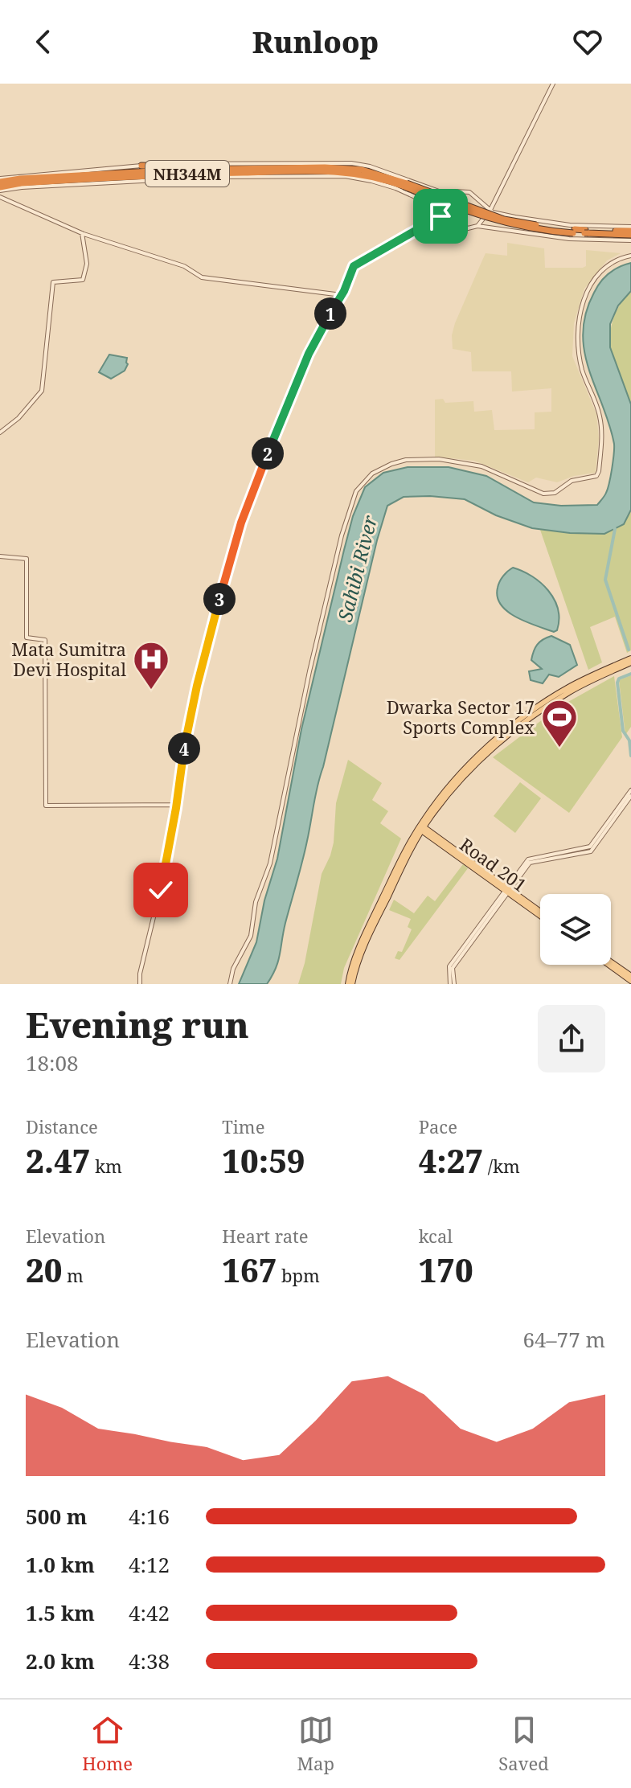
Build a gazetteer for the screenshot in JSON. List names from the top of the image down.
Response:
{
  "streets": {
    "highway": ["NH344M"],
    "main road": ["Road 201"]
  },
  "water": ["Sahibi River"],
  "places": {
    "hospital": ["Mata Sumitra Devi Hospital"],
    "sports": ["Dwarka Sector 17 Sports Complex"]
  },
  "page": {
    "header": "Runloop",
    "pins": [
      "1",
      "2",
      "3",
      "4"
    ],
    "heading": ["Evening run", "18:08"],
    "stats": [
      ["Distance", "2.47 km"],
      ["Time", "10:59"],
      ["Pace", "4:27 /km"],
      ["Elevation", "20 m"],
      ["Heart rate", "167 bpm"],
      ["kcal", "170"]
    ],
    "chart": ["Elevation", "64–77 m"],
    "list": [
      {
        "name": "500 m",
        "note": "4:16"
      },
      {
        "name": "1.0 km",
        "note": "4:12"
      },
      {
        "name": "1.5 km",
        "note": "4:42"
      },
      {
        "name": "2.0 km",
        "note": "4:38"
      }
    ],
    "tabs": ["Home", "Map", "Saved"]
  }
}
